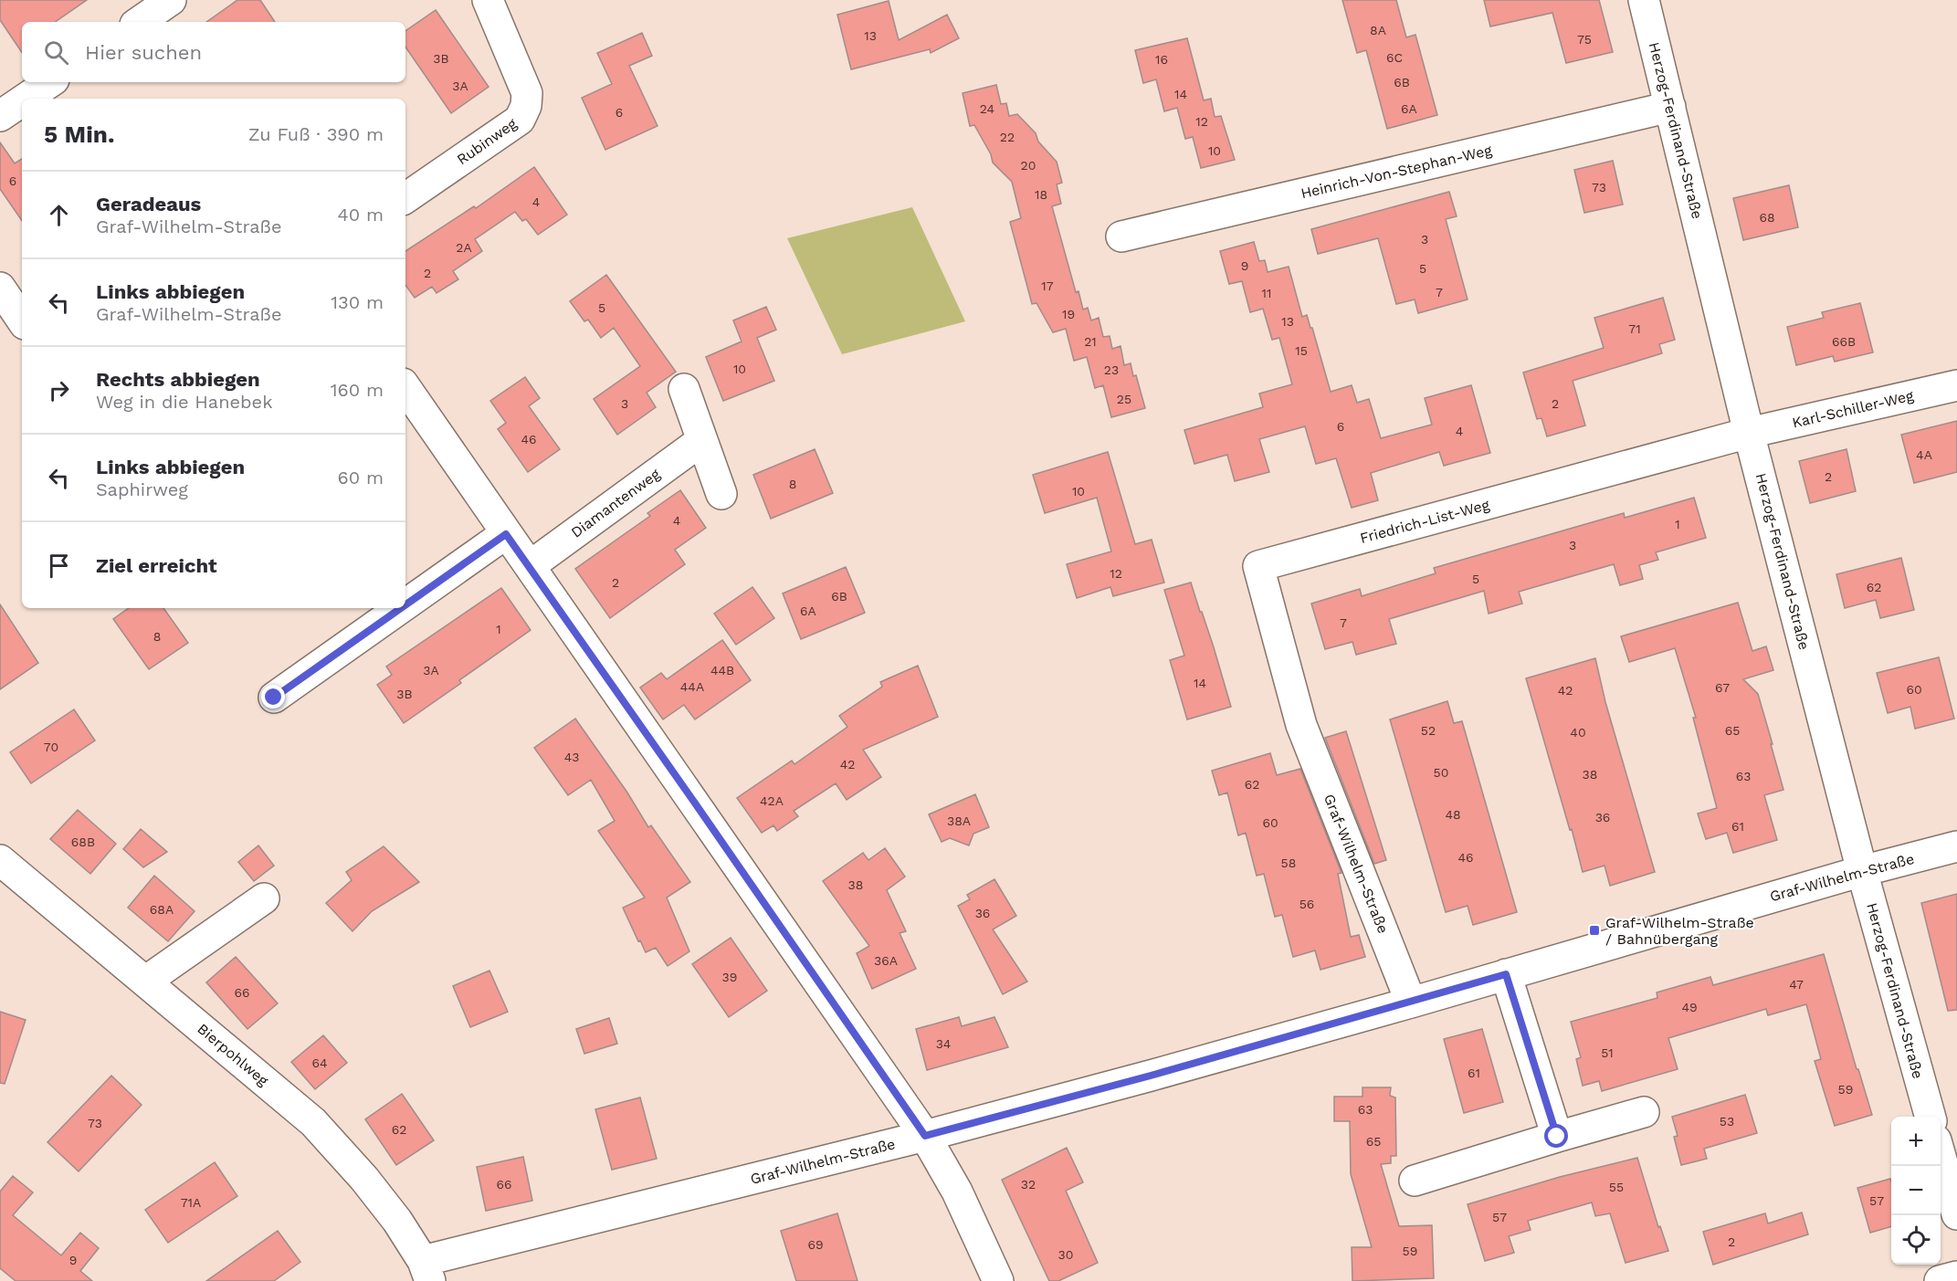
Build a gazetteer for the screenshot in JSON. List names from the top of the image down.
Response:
{
  "streets": {
    "street": [
      "Herzog-Ferdinand-Straße",
      "Rubinweg",
      "Heinrich-Von-Stephan-Weg",
      "Karl-Schiller-Weg",
      "Diamantenweg",
      "Friedrich-List-Weg",
      "Graf-Wilhelm-Straße",
      "Bierpohlweg"
    ]
  },
  "crossings": [
    ["Herzog-Ferdinand-Straße", "Heinrich-Von-Stephan-Weg"],
    ["Herzog-Ferdinand-Straße", "Karl-Schiller-Weg"],
    ["Herzog-Ferdinand-Straße", "Friedrich-List-Weg"],
    ["Herzog-Ferdinand-Straße", "Graf-Wilhelm-Straße"],
    ["Karl-Schiller-Weg", "Friedrich-List-Weg"],
    ["Friedrich-List-Weg", "Graf-Wilhelm-Straße"],
    ["Graf-Wilhelm-Straße", "Bierpohlweg"]
  ],
  "places": {
    "transit": ["Graf-Wilhelm-Straße / Bahnübergang"]
  },
  "house_numbers": [
    "8A",
    "13",
    "75",
    "6C",
    "3B",
    "16",
    "6B",
    "3A",
    "14",
    "24",
    "6A",
    "6",
    "12",
    "22",
    "10",
    "20",
    "6",
    "73",
    "18",
    "4",
    "68",
    "3",
    "2A",
    "9",
    "5",
    "2",
    "17",
    "7",
    "11",
    "5",
    "19",
    "13",
    "71",
    "21",
    "66B",
    "15",
    "10",
    "23",
    "25",
    "3",
    "2",
    "6",
    "4",
    "46",
    "4A",
    "2",
    "8",
    "10",
    "4",
    "1",
    "3",
    "12",
    "5",
    "2",
    "62",
    "6B",
    "6A",
    "7",
    "1",
    "8",
    "3A",
    "44B",
    "14",
    "44A",
    "67",
    "60",
    "42",
    "3B",
    "52",
    "65",
    "40",
    "70",
    "43",
    "42",
    "50",
    "38",
    "63",
    "62",
    "42A",
    "48",
    "36",
    "38A",
    "60",
    "61",
    "68B",
    "46",
    "58",
    "38",
    "56",
    "68A",
    "36",
    "36A",
    "39",
    "47",
    "66",
    "49",
    "34",
    "51",
    "64",
    "61",
    "59",
    "63",
    "53",
    "73",
    "62",
    "65",
    "66",
    "32",
    "55",
    "57",
    "71A",
    "57",
    "2",
    "69",
    "59",
    "30",
    "9"
  ],
  "page": {
    "search": "Hier suchen",
    "heading": ["5 Min.", "Zu Fuß · 390 m"],
    "list": [
      ["Geradeaus", "Graf-Wilhelm-Straße", "40 m"],
      ["Links abbiegen", "Graf-Wilhelm-Straße", "130 m"],
      ["Rechts abbiegen", "Weg in die Hanebek", "160 m"],
      ["Links abbiegen", "Saphirweg", "60 m"],
      "Ziel erreicht"
    ],
    "map_buttons": ["+", "−"]
  }
}
